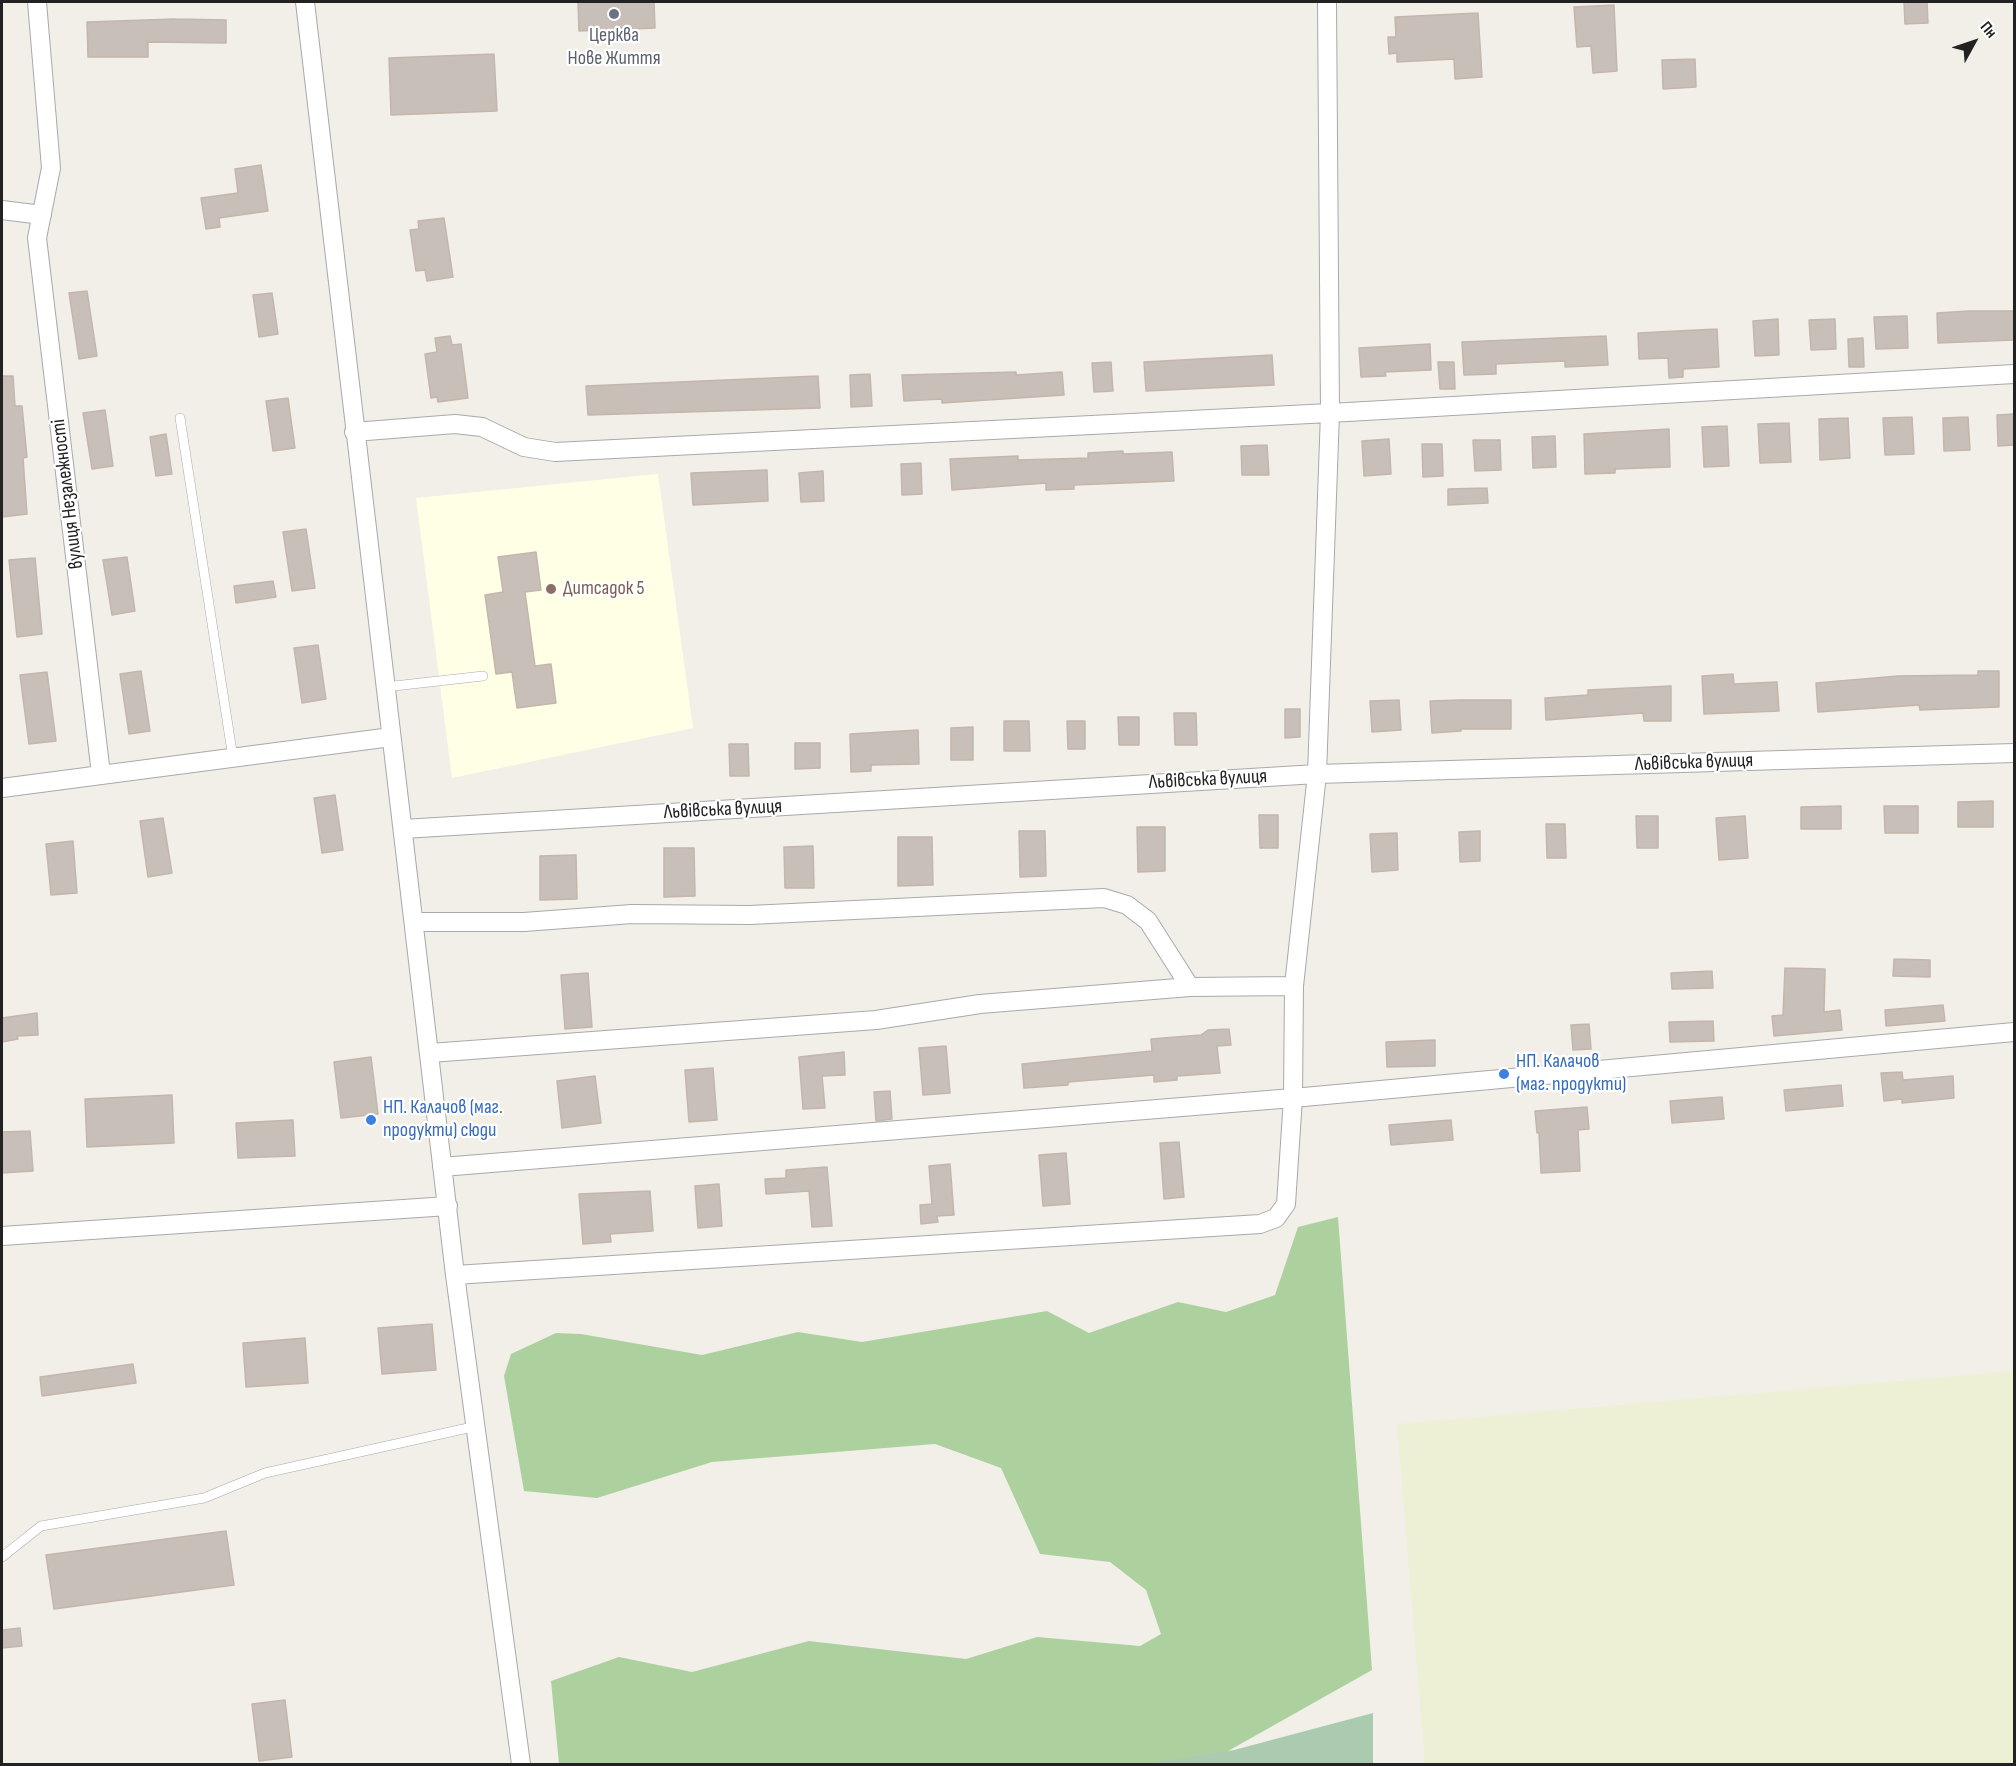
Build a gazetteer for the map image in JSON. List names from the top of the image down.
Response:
{
  "streets": {
    "street": ["вулиця Незалежності", "Львівська вулиця"]
  },
  "places": [
    "Церква Нове Життя",
    "Дитсадок 5",
    "НП. Калачов (маг. продукти)",
    "НП. Калачов (маг. продукти) сюди"
  ],
  "north": "top right"
}
